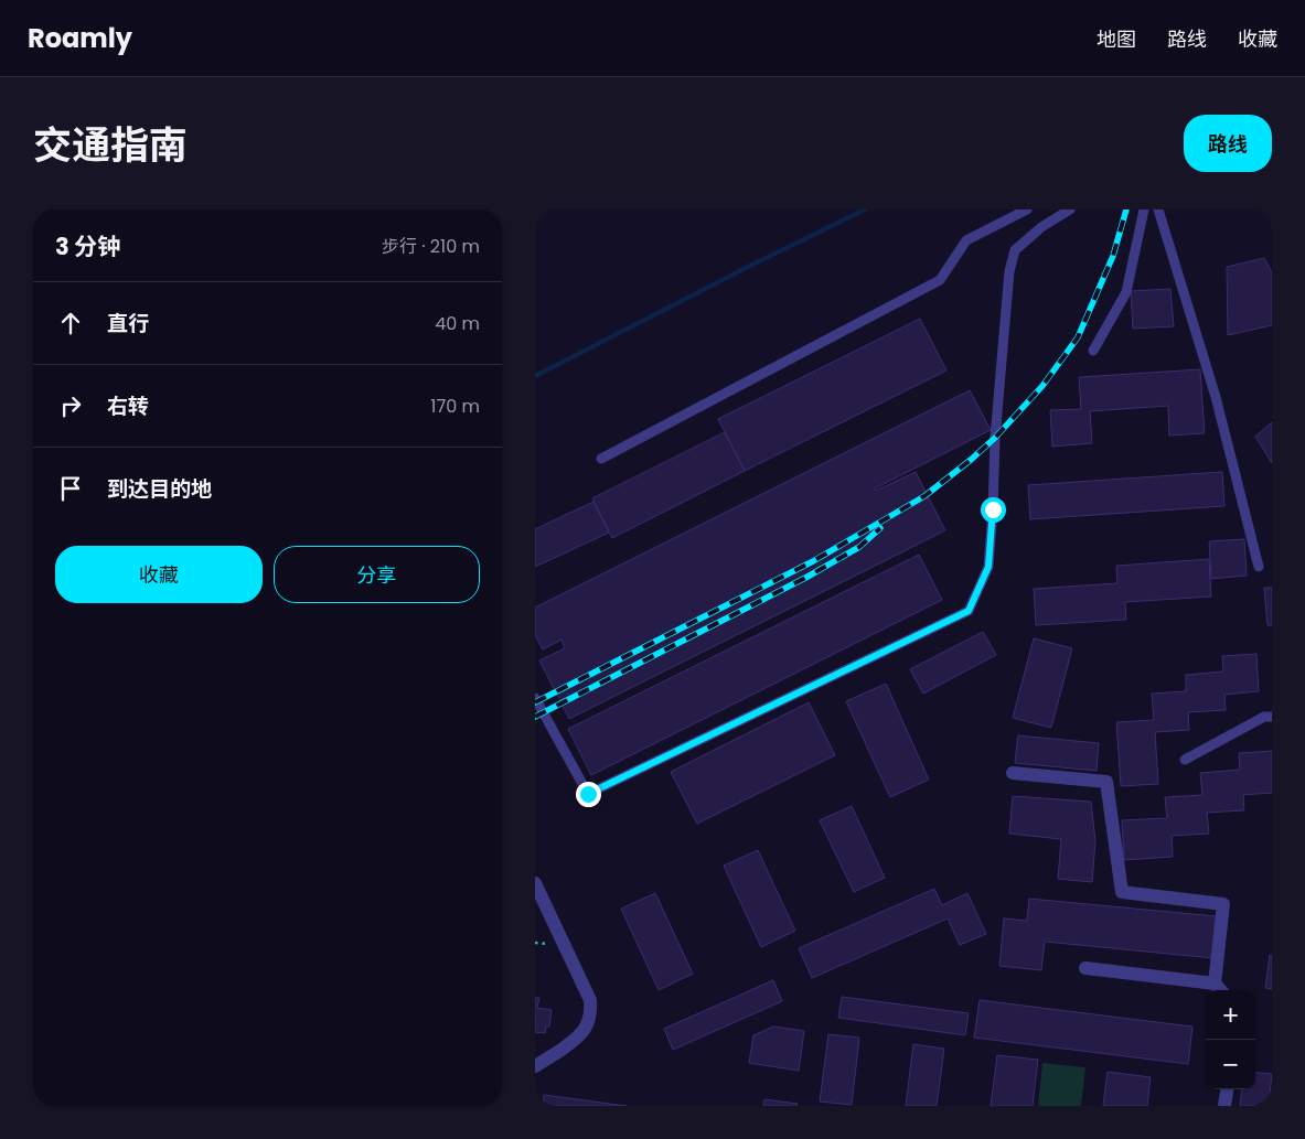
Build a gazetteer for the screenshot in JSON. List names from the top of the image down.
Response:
{
  "page": {
    "header": "Roamly",
    "nav": ["地图", "路线", "收藏"],
    "title": "交通指南",
    "buttons": [
      "路线",
      ["收藏", "分享"]
    ],
    "heading": ["3 分钟", "步行 · 210 m"],
    "list": [
      ["直行", "40 m"],
      ["右转", "170 m"],
      "到达目的地"
    ],
    "map_buttons": ["+", "−"]
  }
}
